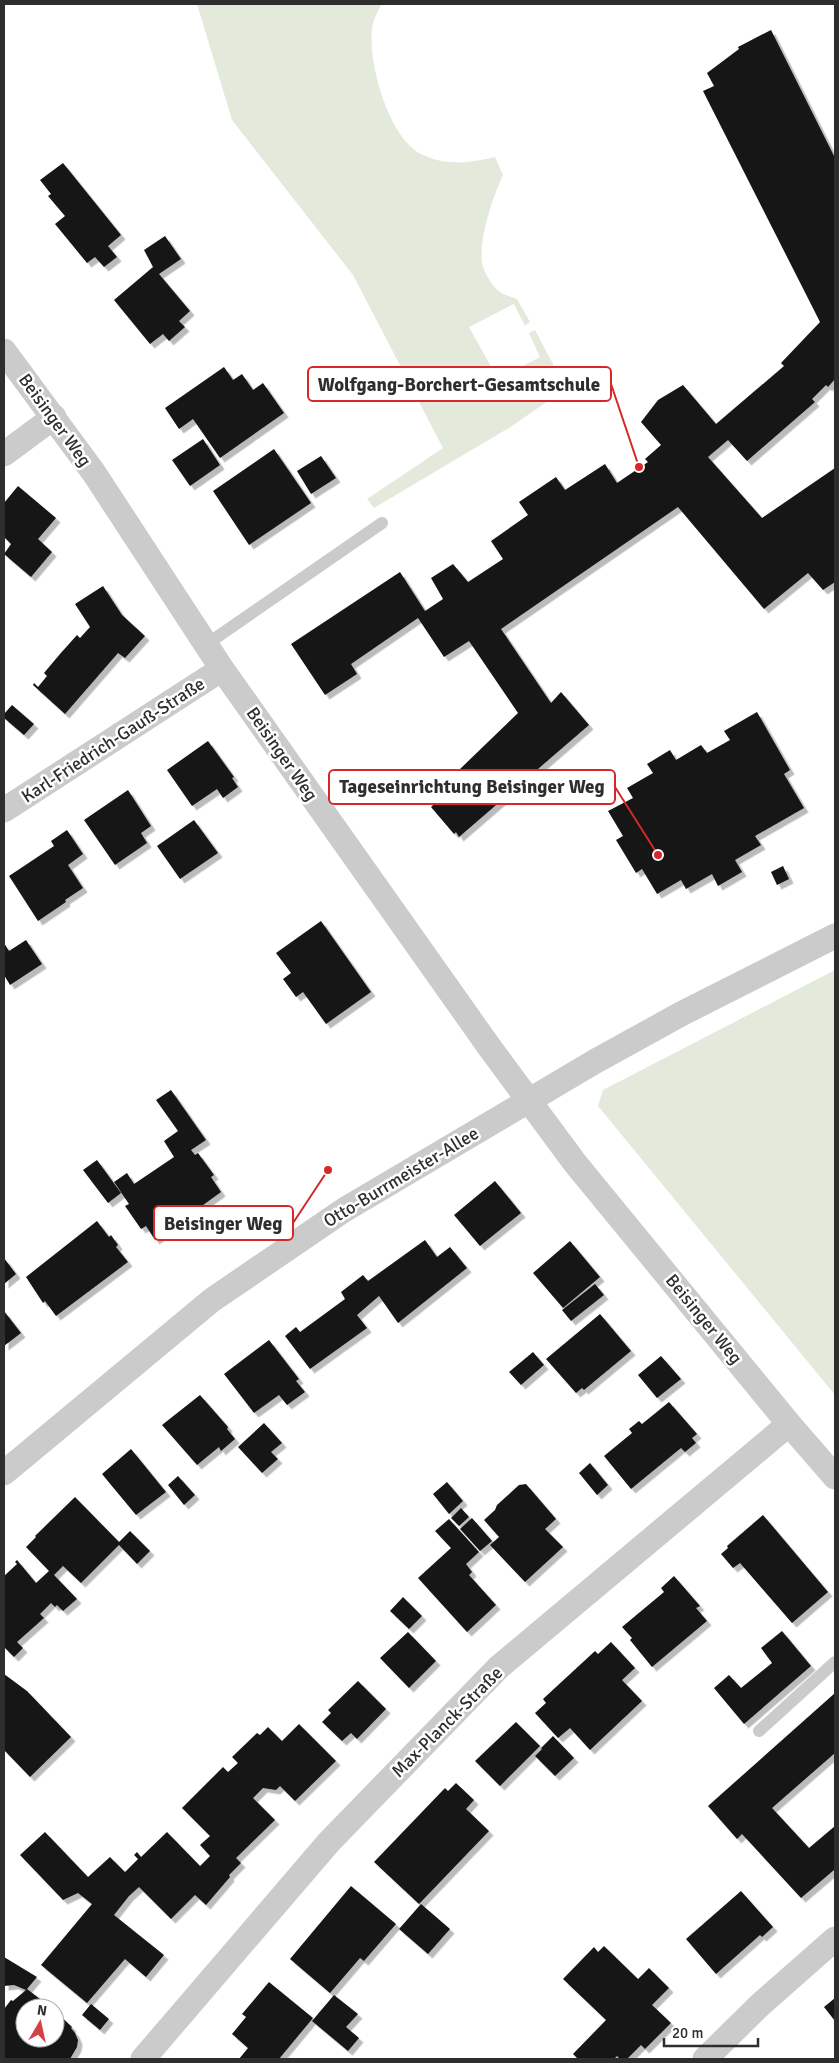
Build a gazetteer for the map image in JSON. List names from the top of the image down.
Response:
{
  "streets": {
    "street": [
      "Beisinger Weg",
      "Karl-Friedrich-Gauß-Straße",
      "Otto-Burrmeister-Allee",
      "Max-Planck-Straße"
    ]
  },
  "crossings": [
    ["Beisinger Weg", "Karl-Friedrich-Gauß-Straße"],
    ["Beisinger Weg", "Otto-Burrmeister-Allee"],
    ["Beisinger Weg", "Max-Planck-Straße"]
  ],
  "places": ["Wolfgang-Borchert-Gesamtschule", "Tageseinrichtung Beisinger Weg", "Beisinger Weg"],
  "scale_bar": "20 m",
  "north": "top"
}
